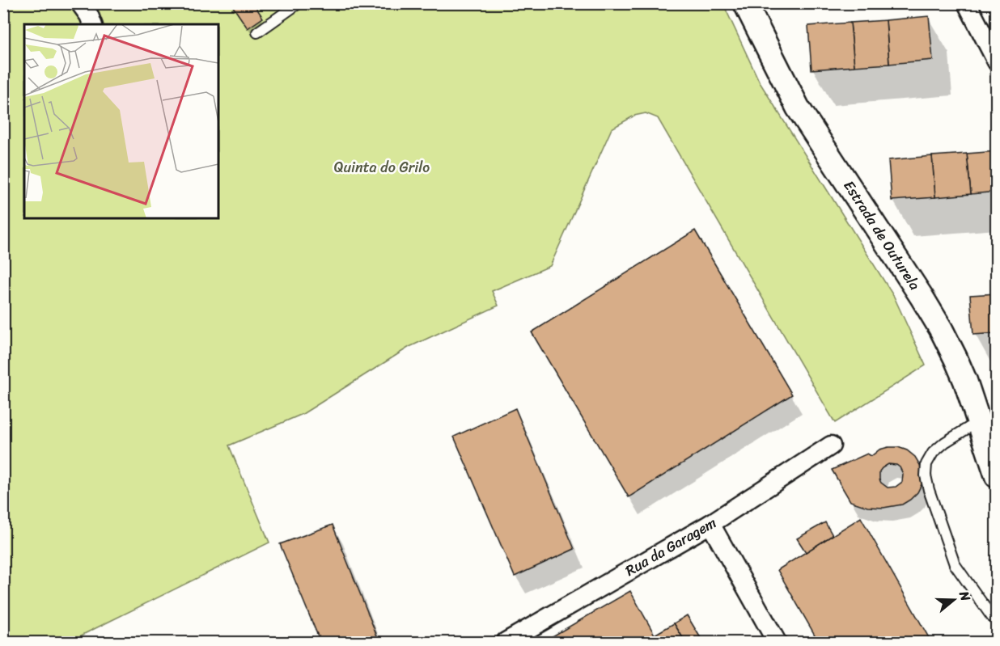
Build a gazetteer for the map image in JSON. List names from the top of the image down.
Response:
{
  "streets": {
    "street": ["Estrada de Outurela", "Rua da Garagem"]
  },
  "parks": ["Quinta do Grilo"],
  "north": "right"
}
